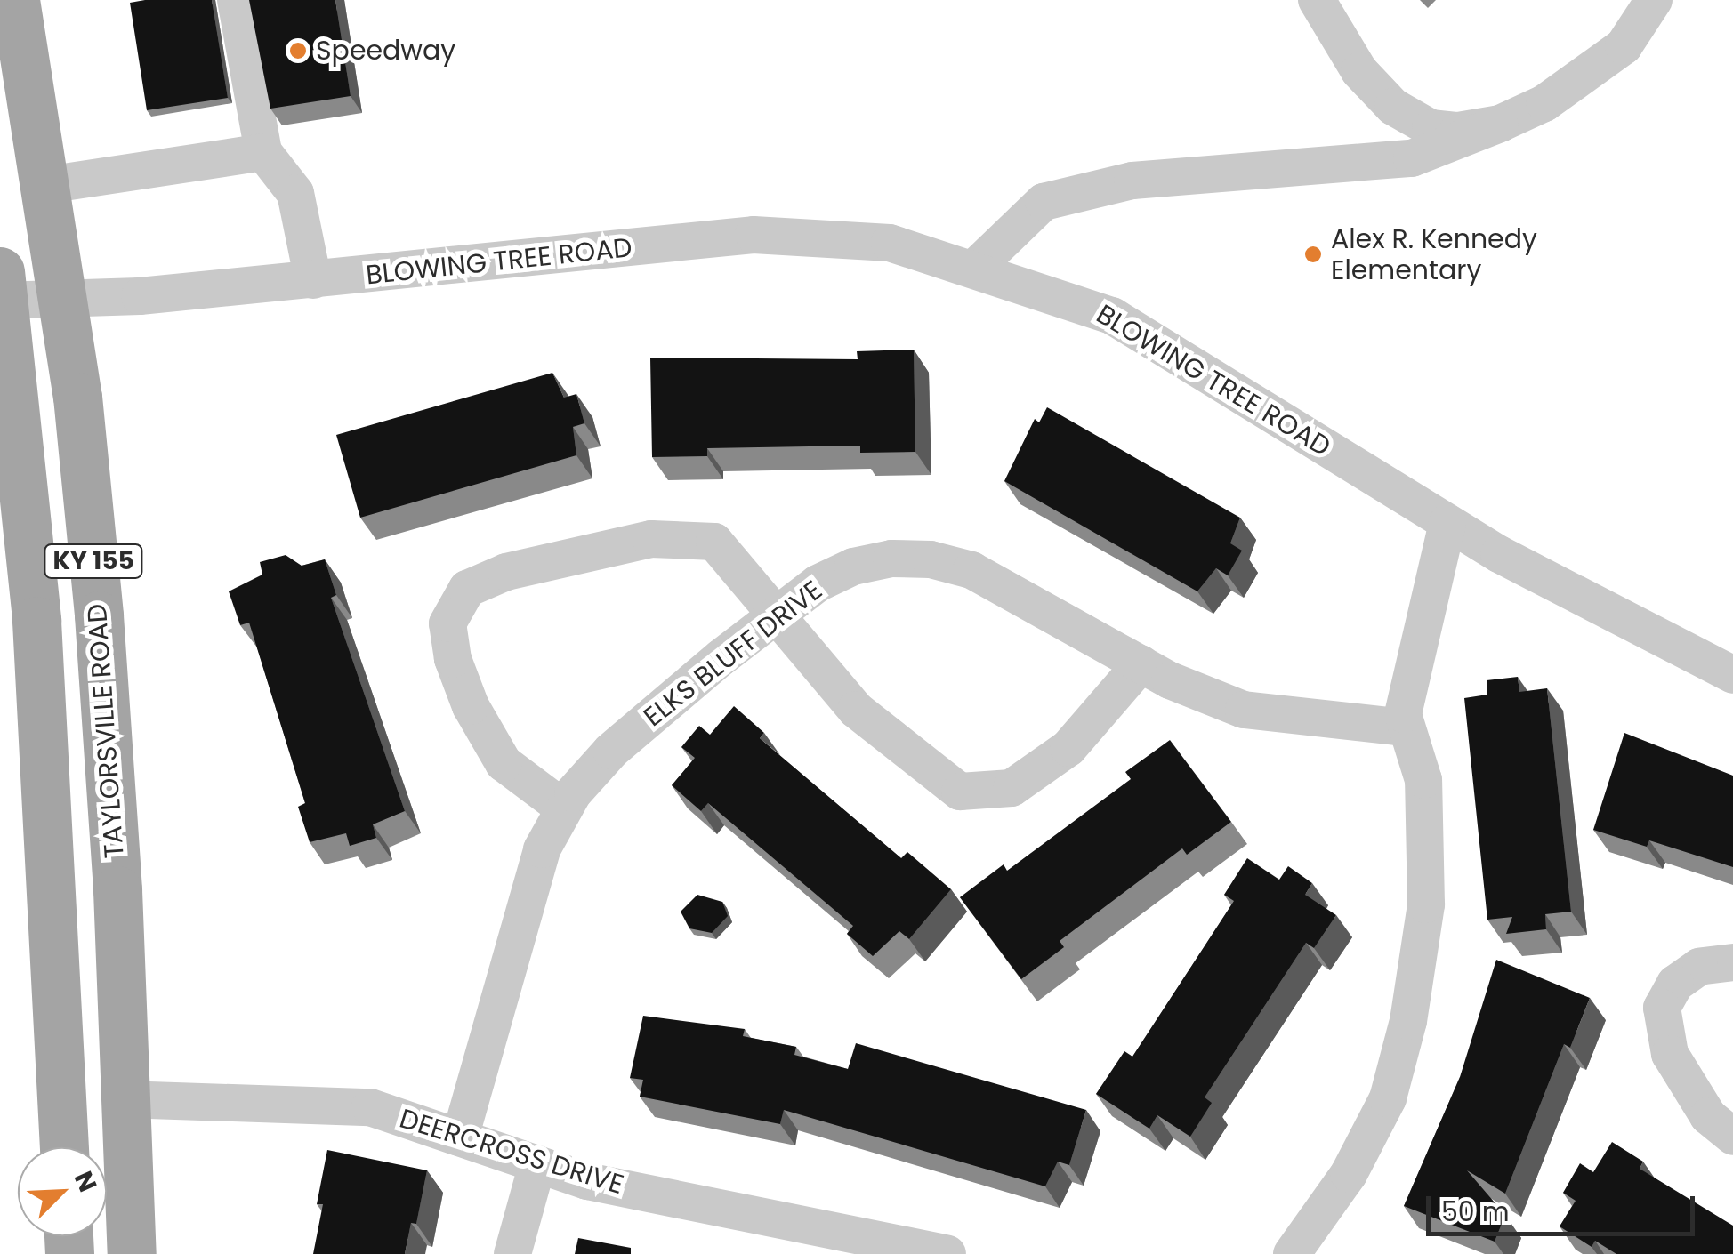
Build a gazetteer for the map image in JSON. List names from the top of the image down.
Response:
{
  "streets": {
    "main road": ["KY 155", "TAYLORSVILLE ROAD"],
    "street": ["BLOWING TREE ROAD", "ELKS BLUFF DRIVE", "DEERCROSS DRIVE"]
  },
  "crossings": [
    ["BLOWING TREE ROAD", "KY 155"],
    ["BLOWING TREE ROAD", "TAYLORSVILLE ROAD"],
    ["ELKS BLUFF DRIVE", "DEERCROSS DRIVE"],
    ["TAYLORSVILLE ROAD", "DEERCROSS DRIVE"]
  ],
  "places": ["Speedway", "Alex R. Kennedy Elementary"],
  "scale_bar": "50 m",
  "north": "top right"
}
